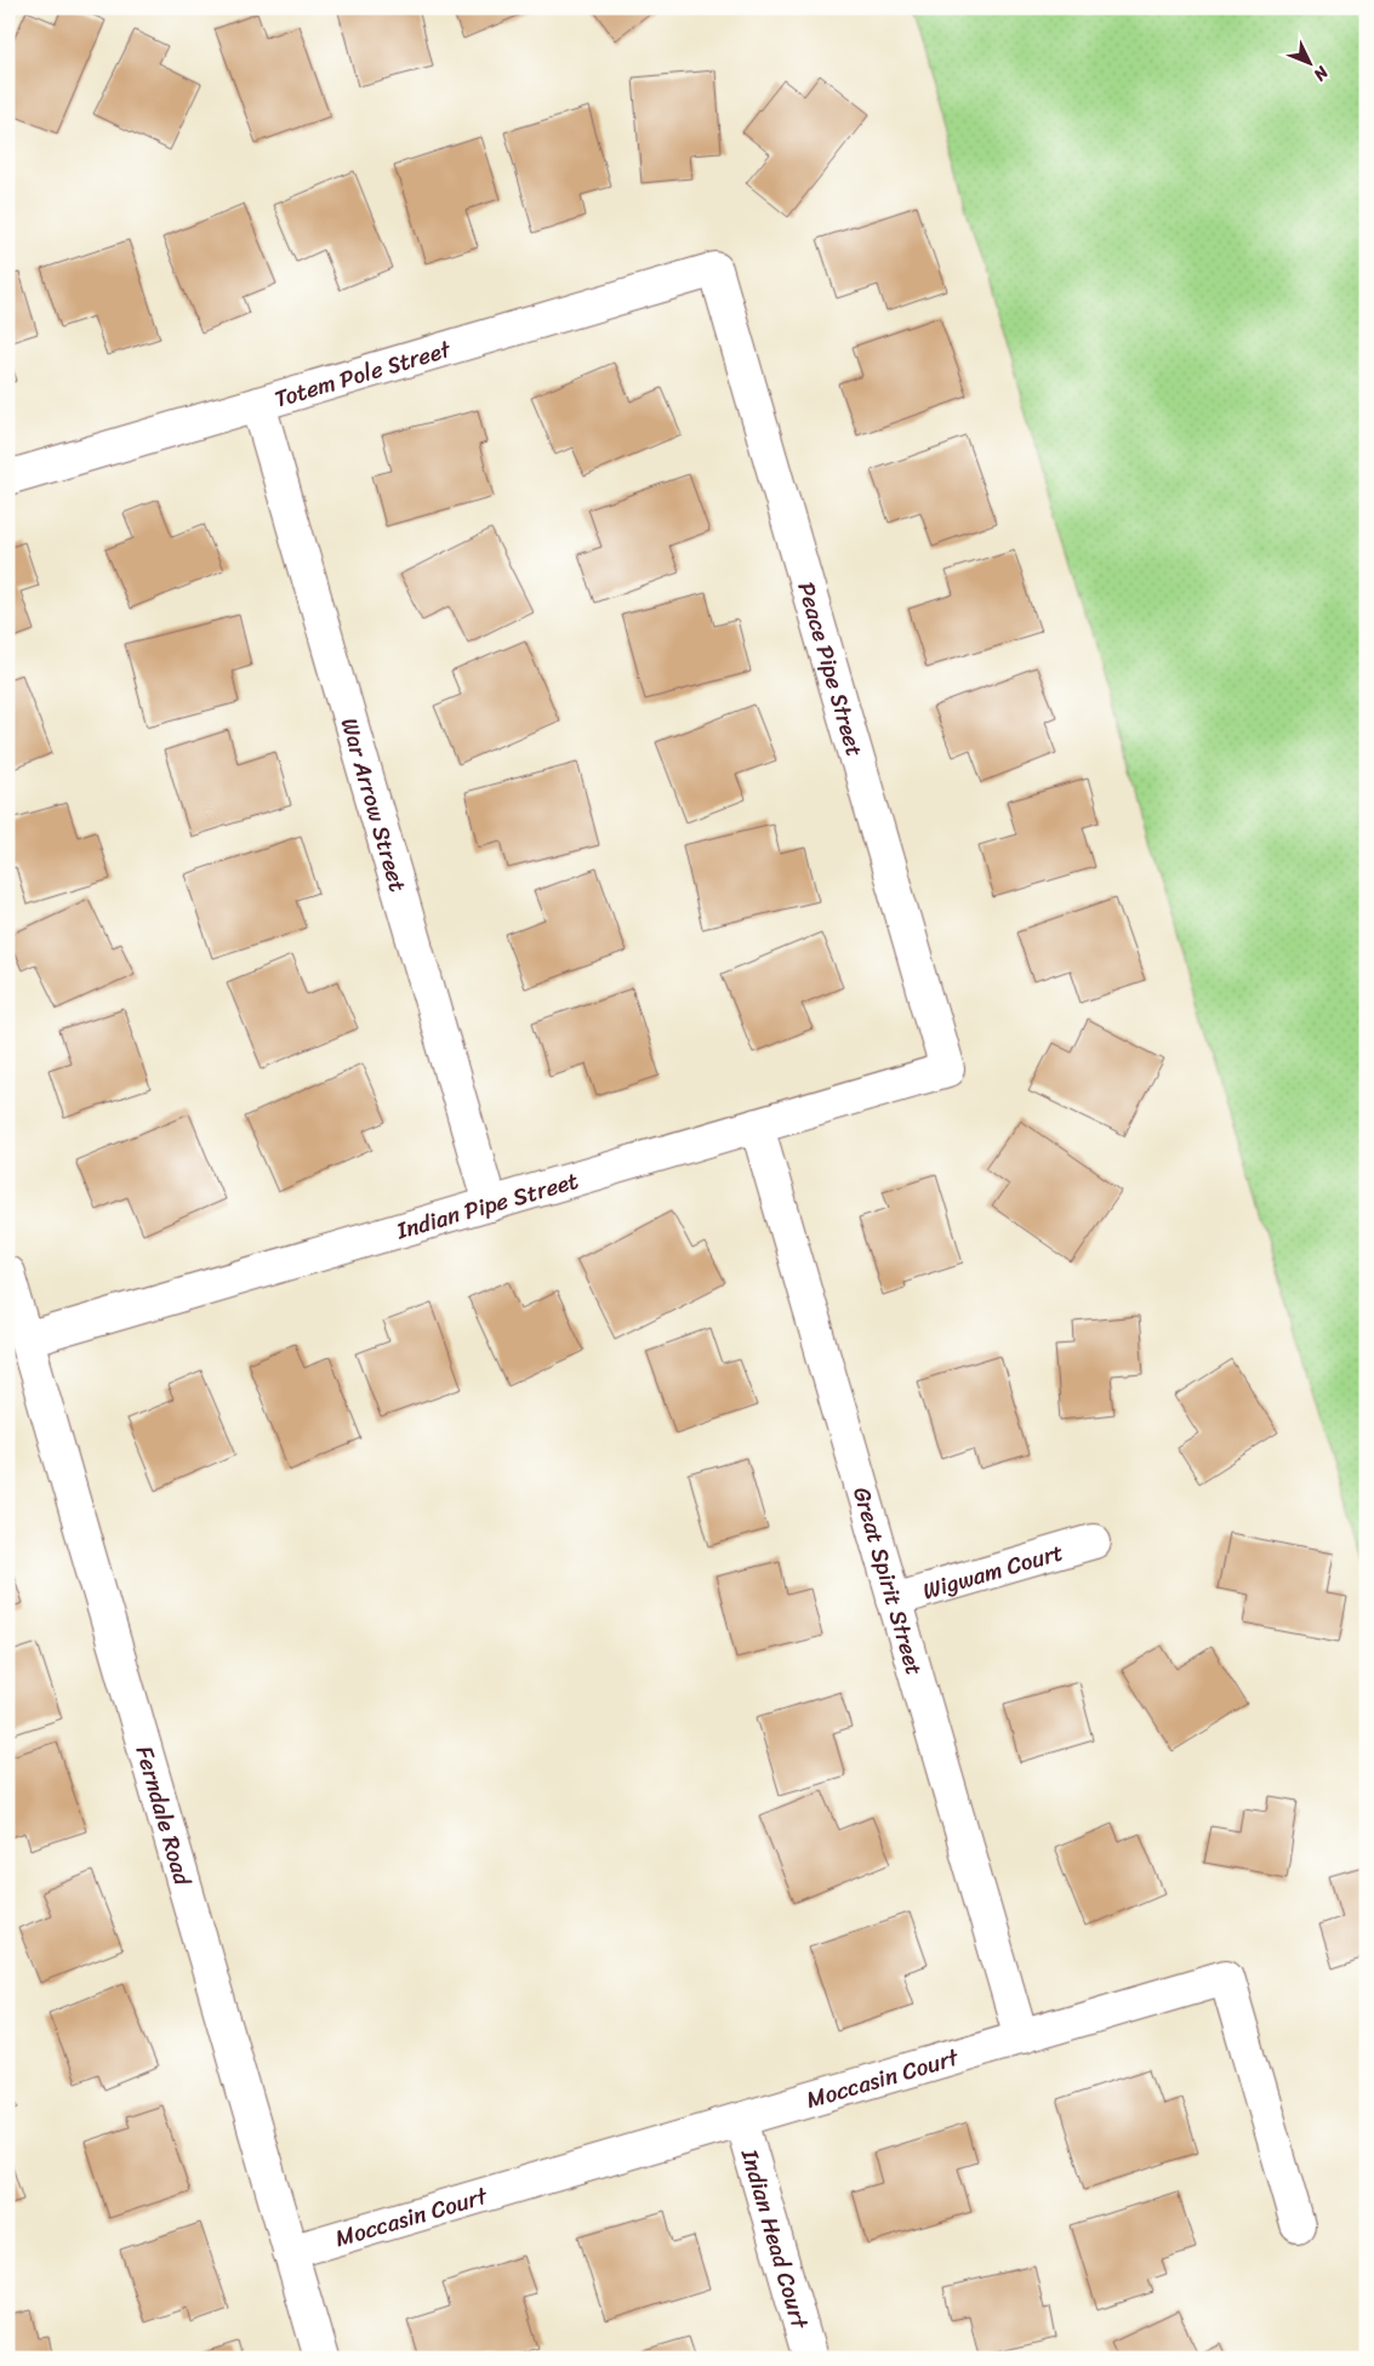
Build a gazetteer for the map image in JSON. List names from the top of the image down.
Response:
{
  "streets": {
    "street": [
      "Totem Pole Street",
      "Peace Pipe Street",
      "War Arrow Street",
      "Indian Pipe Street",
      "Wigwam Court",
      "Great Spirit Street",
      "Ferndale Road",
      "Moccasin Court",
      "Indian Head Court"
    ]
  },
  "crossings": [
    ["Totem Pole Street", "Peace Pipe Street"],
    ["Totem Pole Street", "War Arrow Street"],
    ["Peace Pipe Street", "Indian Pipe Street"],
    ["War Arrow Street", "Indian Pipe Street"],
    ["Indian Pipe Street", "Great Spirit Street"],
    ["Indian Pipe Street", "Ferndale Road"],
    ["Wigwam Court", "Great Spirit Street"],
    ["Great Spirit Street", "Moccasin Court"],
    ["Ferndale Road", "Moccasin Court"],
    ["Moccasin Court", "Indian Head Court"]
  ],
  "north": "bottom right"
}
